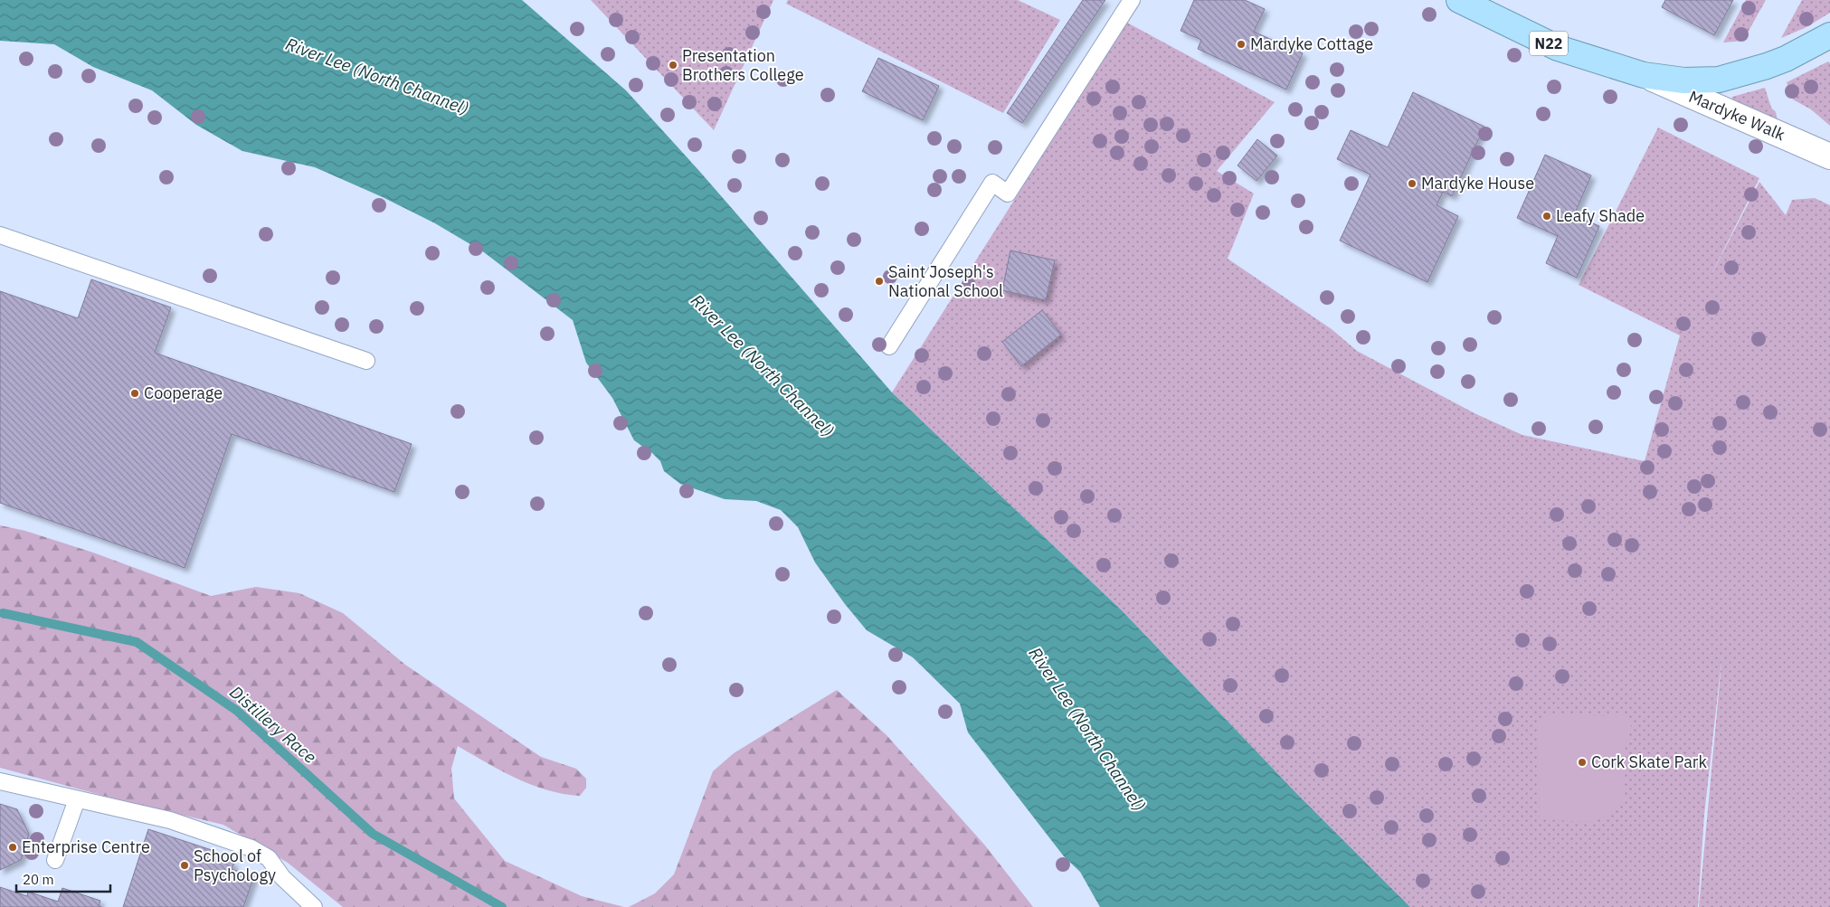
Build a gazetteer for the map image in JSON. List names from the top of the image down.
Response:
{
  "streets": {
    "highway": ["N22", "Mardyke Walk"]
  },
  "water": ["River Lee (North Channel)", "Distillery Race"],
  "places": [
    "Mardyke Cottage",
    "Presentation Brothers College",
    "Mardyke House",
    "Leafy Shade",
    "Saint Joseph's National School",
    "Cooperage",
    "Cork Skate Park",
    "Enterprise Centre",
    "School of Psychology"
  ],
  "scale_bar": "20 m"
}
